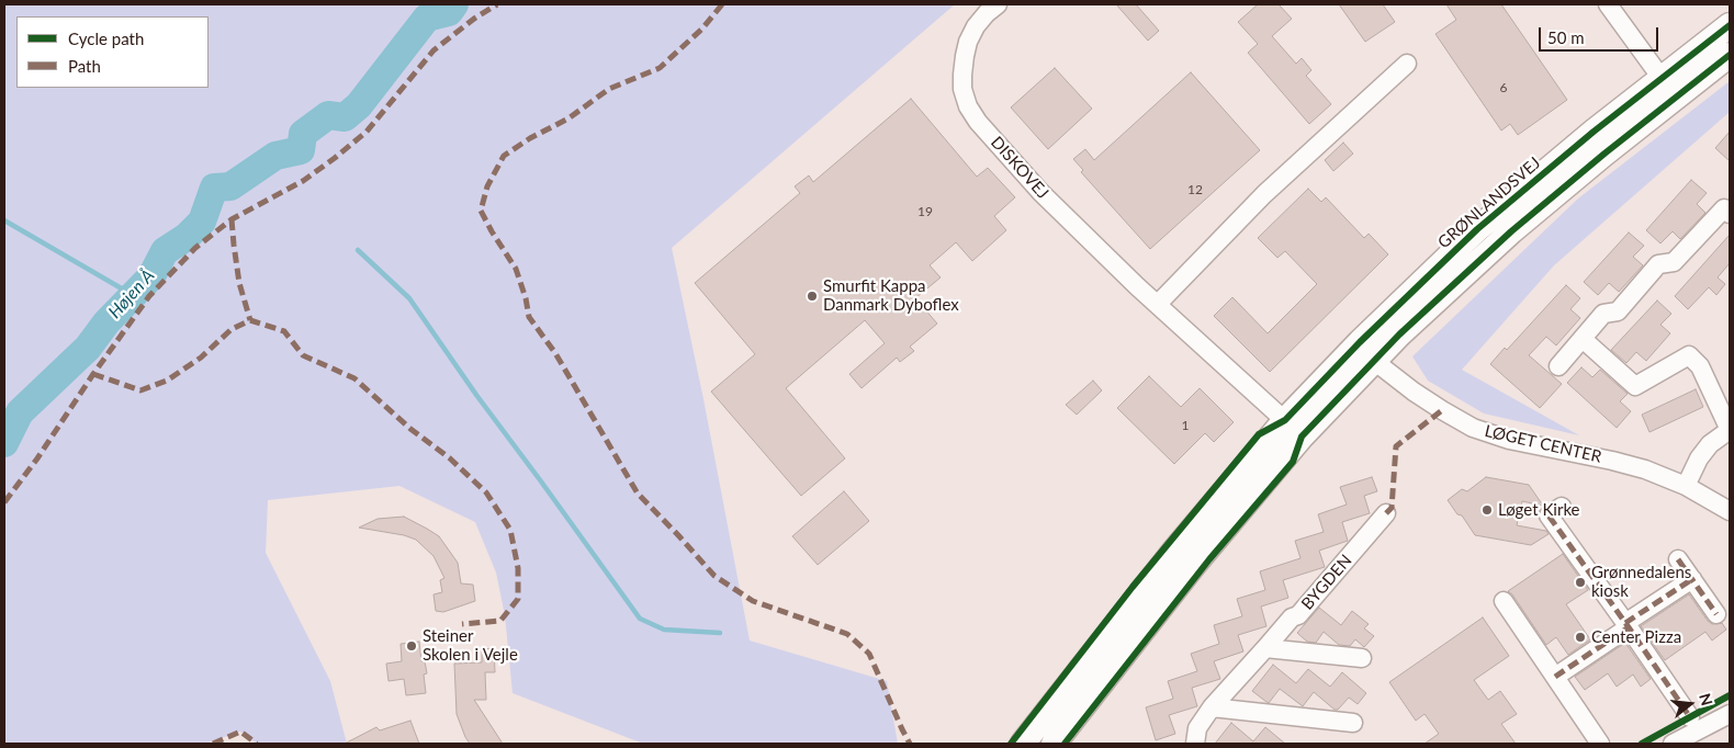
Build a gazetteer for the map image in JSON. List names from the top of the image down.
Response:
{
  "streets": {
    "street": [
      "DISKOVEJ",
      "GRØNLANDSVEJ",
      "LØGET CENTER",
      "BYGDEN"
    ]
  },
  "crossings": [
    ["DISKOVEJ", "GRØNLANDSVEJ"],
    ["GRØNLANDSVEJ", "LØGET CENTER"]
  ],
  "water": ["Højen Å"],
  "places": [
    "Smurfit Kappa Danmark Dyboflex",
    "Løget Kirke",
    "Grønnedalens kiosk",
    "Center Pizza",
    "Steiner Skolen i Vejle"
  ],
  "house_numbers": [
    "6",
    "12",
    "19",
    "1"
  ],
  "legend": ["Cycle path", "Path"],
  "scale_bar": "50 m",
  "north": "right"
}
